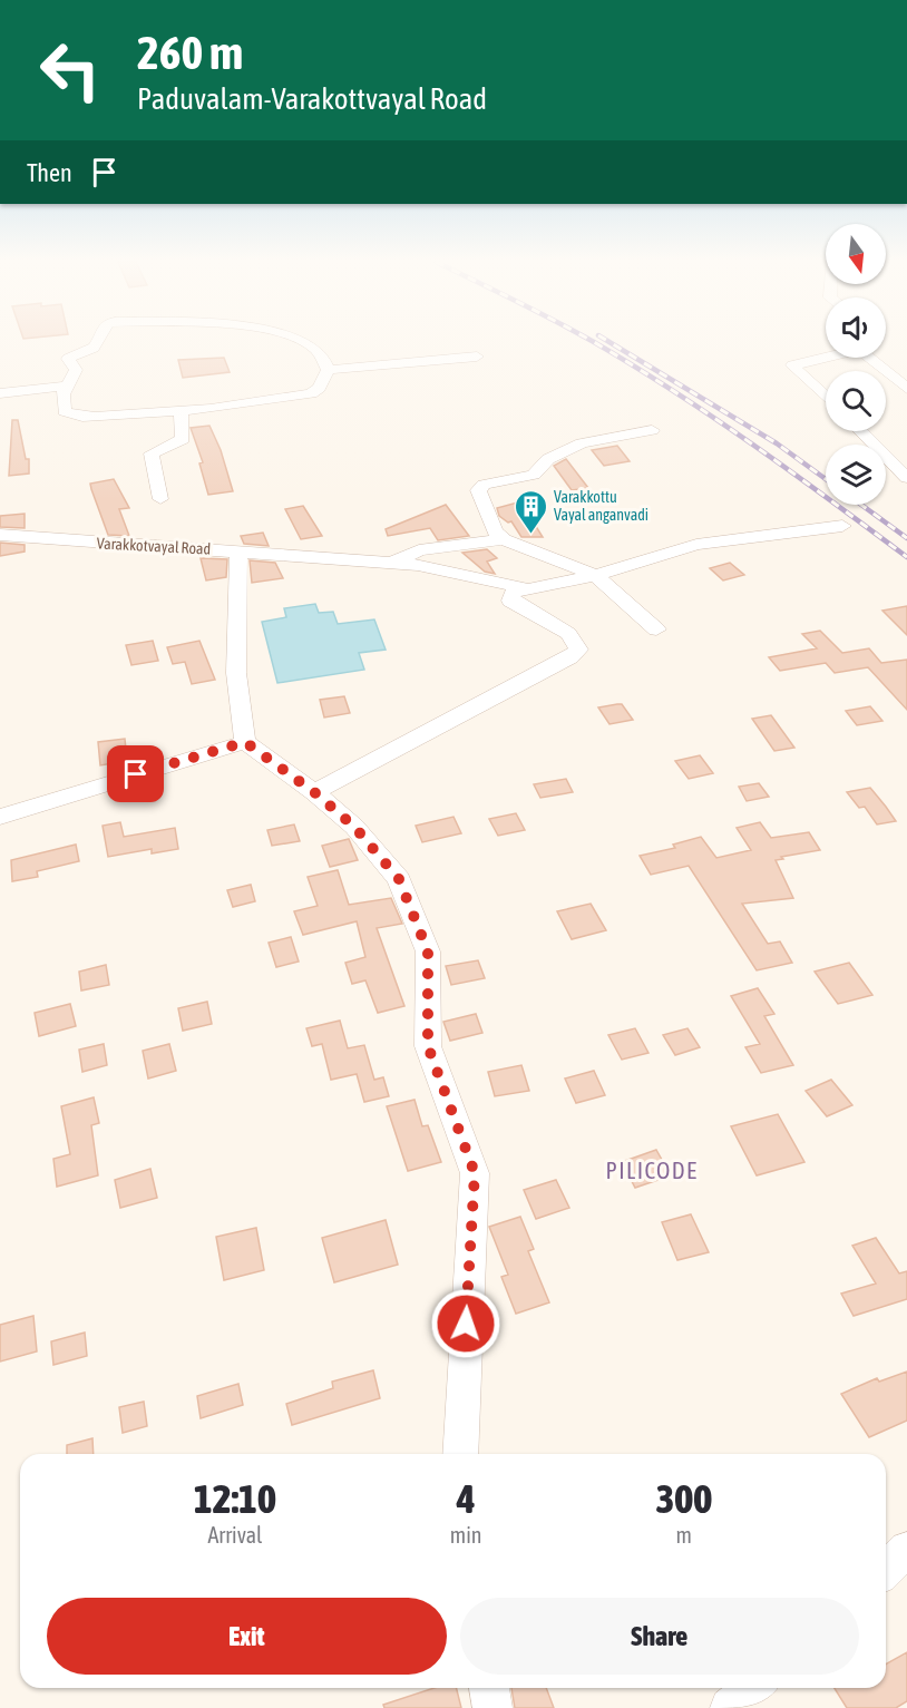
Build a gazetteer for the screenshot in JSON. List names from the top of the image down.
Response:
{
  "streets": {
    "street": ["Varakkotvayal Road"]
  },
  "districts": ["PILICODE"],
  "places": {
    "building": ["Varakkottu Vayal anganvadi"]
  },
  "north": "bottom",
  "page": {
    "turn": ["260 m", "Paduvalam-Varakottvayal Road"],
    "then": "Then",
    "eta": [
      "12:10",
      "Arrival",
      "4",
      "min",
      "300",
      "m"
    ],
    "buttons": ["Exit", "Share"]
  }
}
